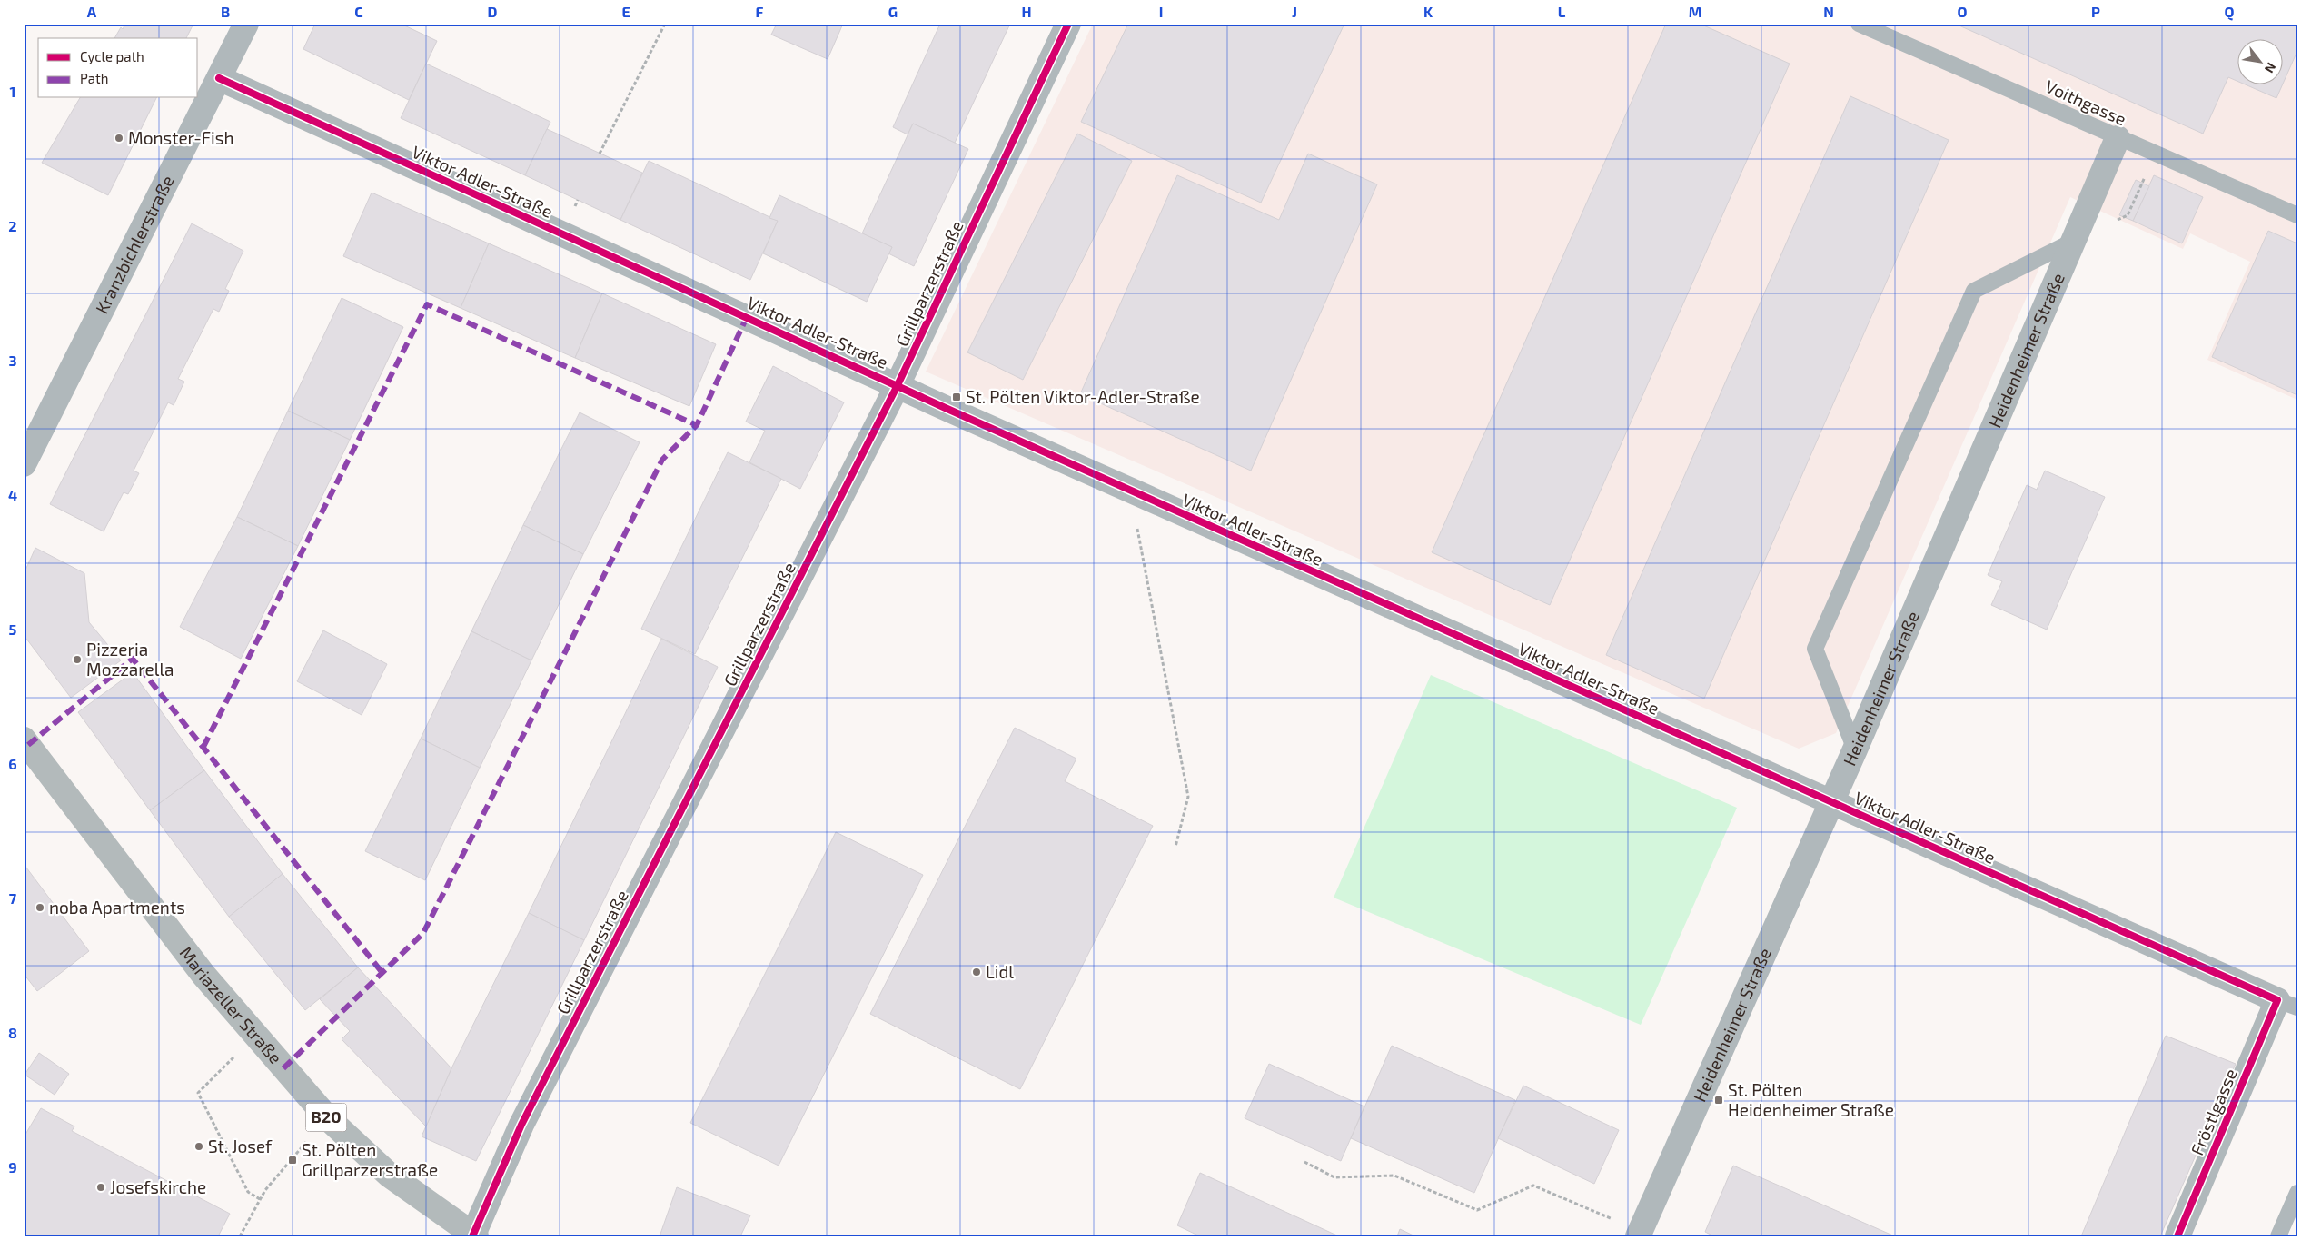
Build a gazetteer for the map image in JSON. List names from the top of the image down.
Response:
{
  "streets": {
    "main road": ["Mariazeller Straße", "B20"],
    "street": [
      "Viktor Adler-Straße",
      "Kranzbichlerstraße",
      "Grillparzerstraße",
      "Heidenheimer Straße",
      "Fröstlgasse"
    ],
    "lane": ["Voithgasse"]
  },
  "crossings": [
    ["Voithgasse", "Heidenheimer Straße"],
    ["Viktor Adler-Straße", "Kranzbichlerstraße"],
    ["Viktor Adler-Straße", "Grillparzerstraße"],
    ["Viktor Adler-Straße", "Heidenheimer Straße"],
    ["Viktor Adler-Straße", "Fröstlgasse"],
    ["Grillparzerstraße", "Mariazeller Straße"]
  ],
  "places": {
    "other": [
      "Monster-Fish",
      "Pizzeria Mozzarella",
      "noba Apartments",
      "Lidl",
      "St. Josef",
      "Josefskirche"
    ],
    "transit": ["St. Pölten Viktor-Adler-Straße", "St. Pölten Heidenheimer Straße", "St. Pölten Grillparzerstraße"]
  },
  "legend": ["Cycle path", "Path"],
  "north": "bottom right",
  "grid": {
    "columns": [
      "A",
      "B",
      "C",
      "D",
      "E",
      "F",
      "G",
      "H",
      "I",
      "J",
      "K",
      "L",
      "M",
      "N",
      "O",
      "P",
      "Q"
    ],
    "rows": [
      "1",
      "2",
      "3",
      "4",
      "5",
      "6",
      "7",
      "8",
      "9"
    ]
  }
}
